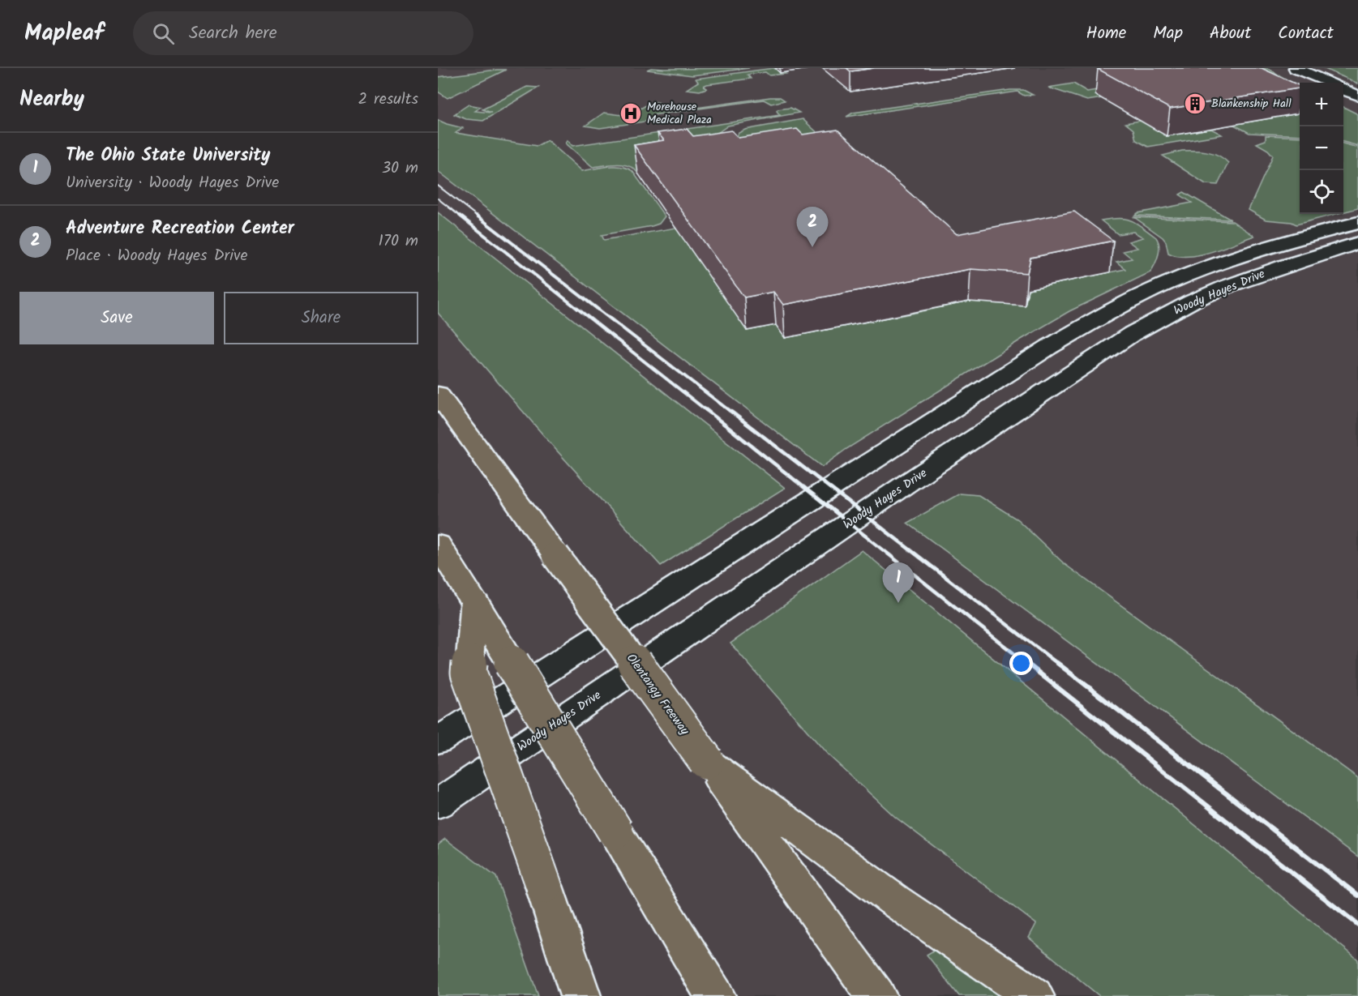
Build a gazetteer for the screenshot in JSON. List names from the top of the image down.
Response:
{
  "streets": {
    "highway": ["Olentangy Freeway"],
    "street": ["Woody Hayes Drive"]
  },
  "places": {
    "building": ["Blankenship Hall"],
    "hospital": ["Morehouse Medical Plaza"]
  },
  "page": {
    "header": "Mapleaf",
    "search": "Search here",
    "nav": [
      "Home",
      "Map",
      "About",
      "Contact"
    ],
    "heading": ["Nearby", "2 results"],
    "map_buttons": ["+", "−"],
    "list": [
      {
        "mark": "1",
        "name": "The Ohio State University",
        "note": "University · Woody Hayes Drive",
        "value": "30 m"
      },
      {
        "mark": "2",
        "name": "Adventure Recreation Center",
        "note": "Place · Woody Hayes Drive",
        "value": "170 m"
      }
    ],
    "pins": ["2", "1"],
    "buttons": ["Save", "Share"]
  }
}
